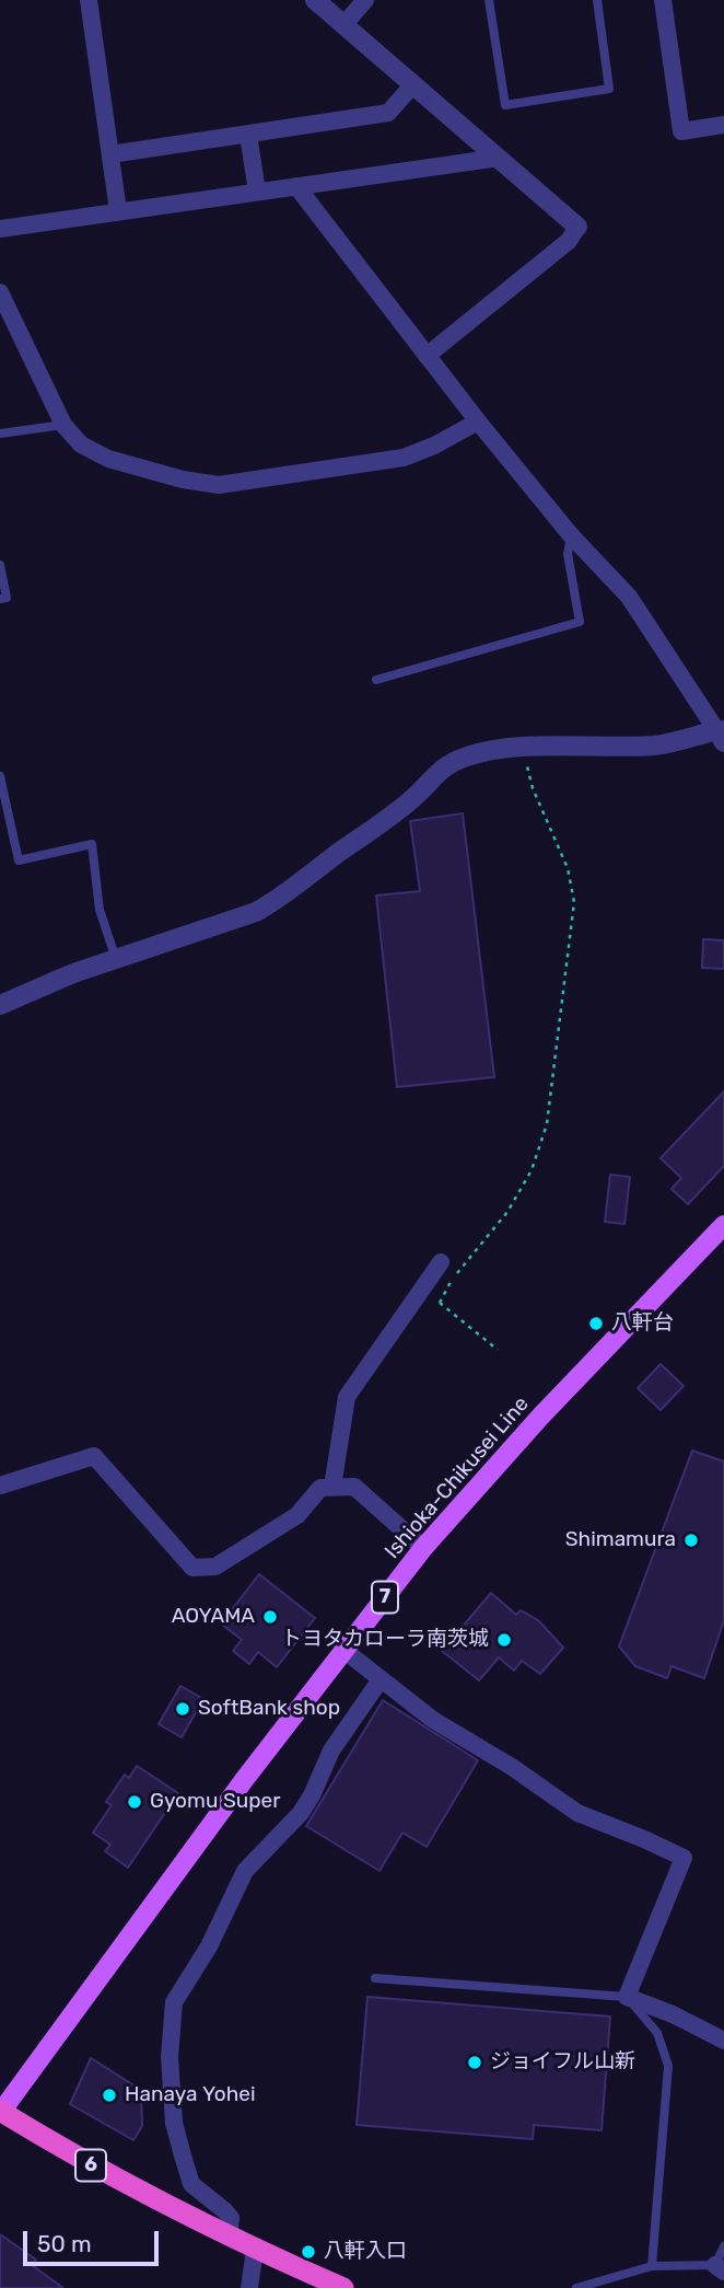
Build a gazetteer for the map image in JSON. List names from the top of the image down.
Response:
{
  "streets": {
    "highway": ["6"],
    "main road": ["Ishioka-Chikusei Line", "7"]
  },
  "crossings": [
    ["Ishioka-Chikusei Line", "6"]
  ],
  "places": [
    "八軒台",
    "Shimamura",
    "AOYAMA",
    "トヨタカローラ南茨城",
    "SoftBank shop",
    "Gyomu Super",
    "ジョイフル山新",
    "Hanaya Yohei",
    "八軒入口"
  ],
  "scale_bar": "50 m"
}
